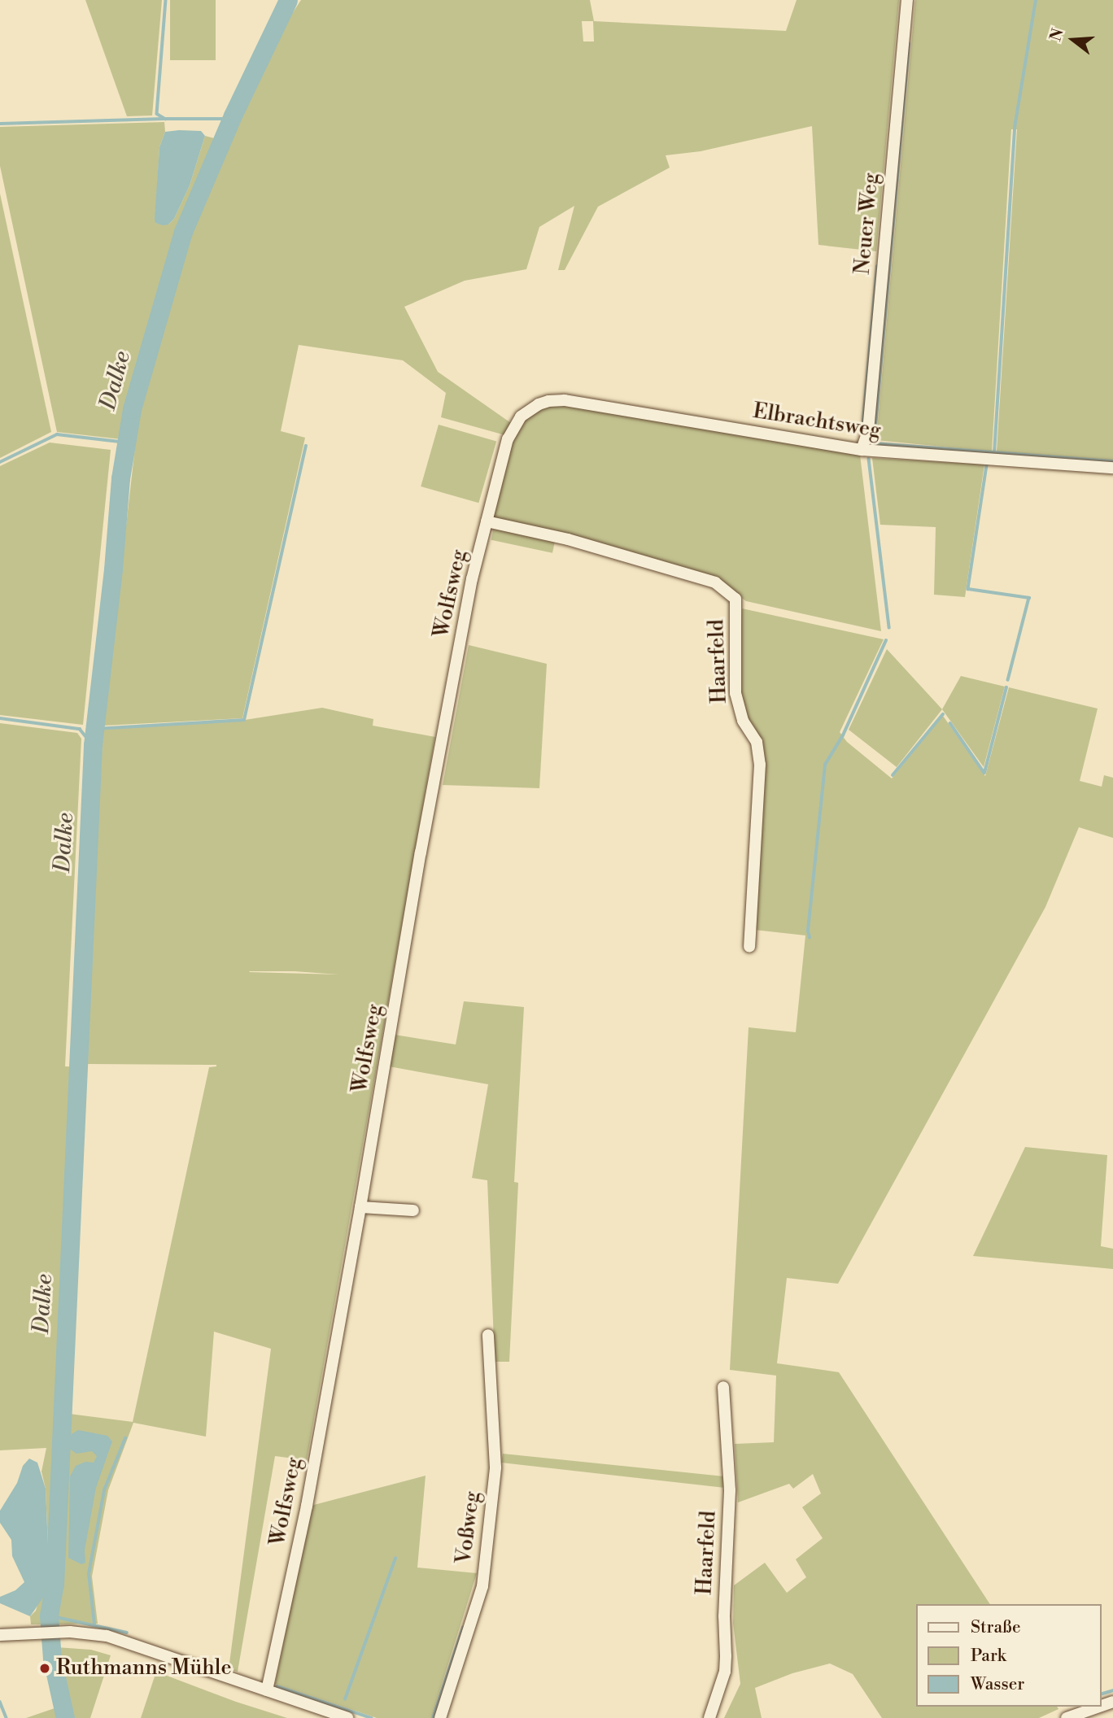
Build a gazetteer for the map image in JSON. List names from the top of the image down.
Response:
{
  "streets": {
    "street": [
      "Neuer Weg",
      "Elbrachtsweg",
      "Wolfsweg",
      "Haarfeld",
      "Voßweg"
    ]
  },
  "crossings": [
    ["Neuer Weg", "Elbrachtsweg"],
    ["Elbrachtsweg", "Wolfsweg"],
    ["Wolfsweg", "Haarfeld"]
  ],
  "water": ["Dalke"],
  "places": ["Ruthmanns Mühle"],
  "legend": ["Straße", "Park", "Wasser"],
  "north": "left"
}
